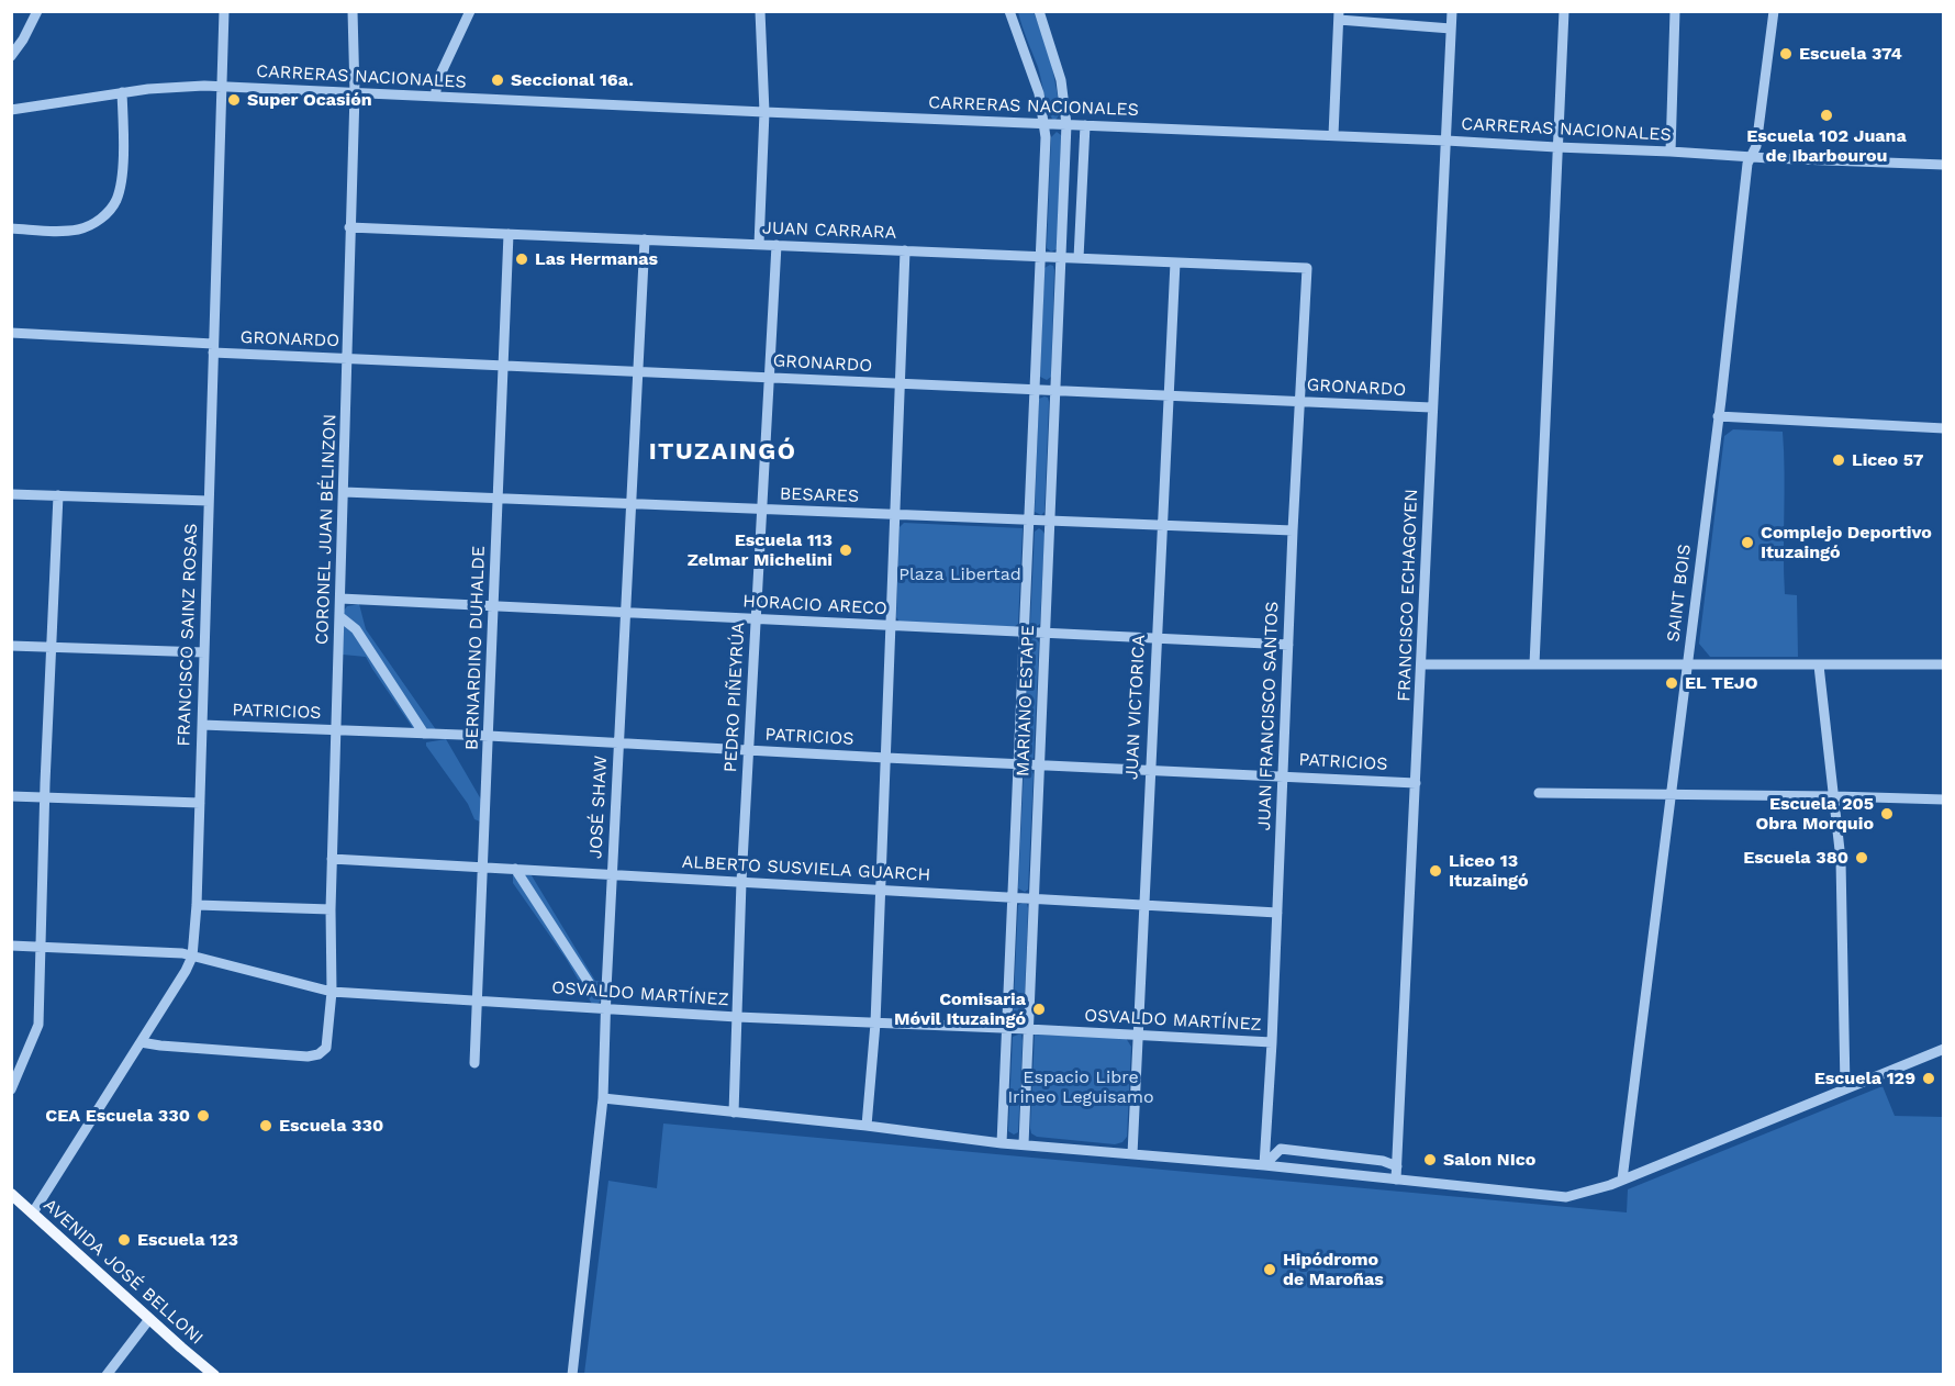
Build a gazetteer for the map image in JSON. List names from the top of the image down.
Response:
{
  "streets": {
    "main road": ["AVENIDA JOSÉ BELLONI"],
    "street": [
      "CARRERAS NACIONALES",
      "JUAN CARRARA",
      "GRONARDO",
      "BESARES",
      "CORONEL JUAN BÉLINZON",
      "SAINT BOIS",
      "FRANCISCO ECHAGOYEN",
      "HORACIO ARECO",
      "FRANCISCO SAINZ ROSAS",
      "BERNARDINO DUHALDE",
      "PEDRO PIÑEYRÚA",
      "MARIANO ESTAPE",
      "JUAN VICTORICA",
      "PATRICIOS",
      "JUAN FRANCISCO SANTOS",
      "JOSÉ SHAW",
      "ALBERTO SUSVIELA GUARCH",
      "OSVALDO MARTÍNEZ"
    ]
  },
  "crossings": [
    ["CARRERAS NACIONALES", "CORONEL JUAN BÉLINZON"],
    ["CARRERAS NACIONALES", "SAINT BOIS"],
    ["CARRERAS NACIONALES", "FRANCISCO ECHAGOYEN"],
    ["CARRERAS NACIONALES", "FRANCISCO SAINZ ROSAS"],
    ["CARRERAS NACIONALES", "MARIANO ESTAPE"],
    ["JUAN CARRARA", "CORONEL JUAN BÉLINZON"],
    ["JUAN CARRARA", "BERNARDINO DUHALDE"],
    ["JUAN CARRARA", "PEDRO PIÑEYRÚA"],
    ["JUAN CARRARA", "MARIANO ESTAPE"],
    ["JUAN CARRARA", "JUAN VICTORICA"],
    ["JUAN CARRARA", "JUAN FRANCISCO SANTOS"],
    ["JUAN CARRARA", "JOSÉ SHAW"],
    ["GRONARDO", "CORONEL JUAN BÉLINZON"],
    ["GRONARDO", "FRANCISCO ECHAGOYEN"],
    ["GRONARDO", "FRANCISCO SAINZ ROSAS"],
    ["GRONARDO", "BERNARDINO DUHALDE"],
    ["GRONARDO", "PEDRO PIÑEYRÚA"],
    ["GRONARDO", "MARIANO ESTAPE"],
    ["GRONARDO", "JUAN VICTORICA"],
    ["GRONARDO", "JUAN FRANCISCO SANTOS"],
    ["GRONARDO", "JOSÉ SHAW"],
    ["BESARES", "CORONEL JUAN BÉLINZON"],
    ["BESARES", "BERNARDINO DUHALDE"],
    ["BESARES", "PEDRO PIÑEYRÚA"],
    ["BESARES", "MARIANO ESTAPE"],
    ["BESARES", "JUAN VICTORICA"],
    ["BESARES", "JUAN FRANCISCO SANTOS"],
    ["BESARES", "JOSÉ SHAW"],
    ["CORONEL JUAN BÉLINZON", "HORACIO ARECO"],
    ["CORONEL JUAN BÉLINZON", "FRANCISCO SAINZ ROSAS"],
    ["CORONEL JUAN BÉLINZON", "PATRICIOS"],
    ["CORONEL JUAN BÉLINZON", "ALBERTO SUSVIELA GUARCH"],
    ["CORONEL JUAN BÉLINZON", "OSVALDO MARTÍNEZ"],
    ["FRANCISCO ECHAGOYEN", "PATRICIOS"],
    ["HORACIO ARECO", "BERNARDINO DUHALDE"],
    ["HORACIO ARECO", "PEDRO PIÑEYRÚA"],
    ["HORACIO ARECO", "MARIANO ESTAPE"],
    ["HORACIO ARECO", "JUAN VICTORICA"],
    ["HORACIO ARECO", "JUAN FRANCISCO SANTOS"],
    ["HORACIO ARECO", "JOSÉ SHAW"],
    ["FRANCISCO SAINZ ROSAS", "PATRICIOS"],
    ["FRANCISCO SAINZ ROSAS", "OSVALDO MARTÍNEZ"],
    ["FRANCISCO SAINZ ROSAS", "AVENIDA JOSÉ BELLONI"],
    ["BERNARDINO DUHALDE", "PATRICIOS"],
    ["BERNARDINO DUHALDE", "ALBERTO SUSVIELA GUARCH"],
    ["BERNARDINO DUHALDE", "OSVALDO MARTÍNEZ"],
    ["PEDRO PIÑEYRÚA", "PATRICIOS"],
    ["PEDRO PIÑEYRÚA", "ALBERTO SUSVIELA GUARCH"],
    ["PEDRO PIÑEYRÚA", "OSVALDO MARTÍNEZ"],
    ["MARIANO ESTAPE", "PATRICIOS"],
    ["MARIANO ESTAPE", "ALBERTO SUSVIELA GUARCH"],
    ["MARIANO ESTAPE", "OSVALDO MARTÍNEZ"],
    ["JUAN VICTORICA", "PATRICIOS"],
    ["JUAN VICTORICA", "ALBERTO SUSVIELA GUARCH"],
    ["JUAN VICTORICA", "OSVALDO MARTÍNEZ"],
    ["PATRICIOS", "JUAN FRANCISCO SANTOS"],
    ["PATRICIOS", "JOSÉ SHAW"],
    ["JUAN FRANCISCO SANTOS", "ALBERTO SUSVIELA GUARCH"],
    ["JUAN FRANCISCO SANTOS", "OSVALDO MARTÍNEZ"],
    ["JOSÉ SHAW", "ALBERTO SUSVIELA GUARCH"],
    ["JOSÉ SHAW", "OSVALDO MARTÍNEZ"]
  ],
  "districts": ["ITUZAINGÓ"],
  "parks": ["Plaza Libertad", "Espacio Libre Irineo Leguisamo"],
  "places": [
    "Escuela 374",
    "Seccional 16a.",
    "Super Ocasión",
    "Escuela 102 Juana de Ibarbourou",
    "Las Hermanas",
    "Liceo 57",
    "Complejo Deportivo Ituzaingó",
    "Escuela 113 Zelmar Michelini",
    "EL TEJO",
    "Escuela 205 Obra Morquio",
    "Escuela 380",
    "Liceo 13 Ituzaingó",
    "Comisaria Móvil Ituzaingó",
    "Escuela 129",
    "CEA Escuela 330",
    "Escuela 330",
    "Salon NIco",
    "Escuela 123",
    "Hipódromo de Maroñas"
  ]
}
